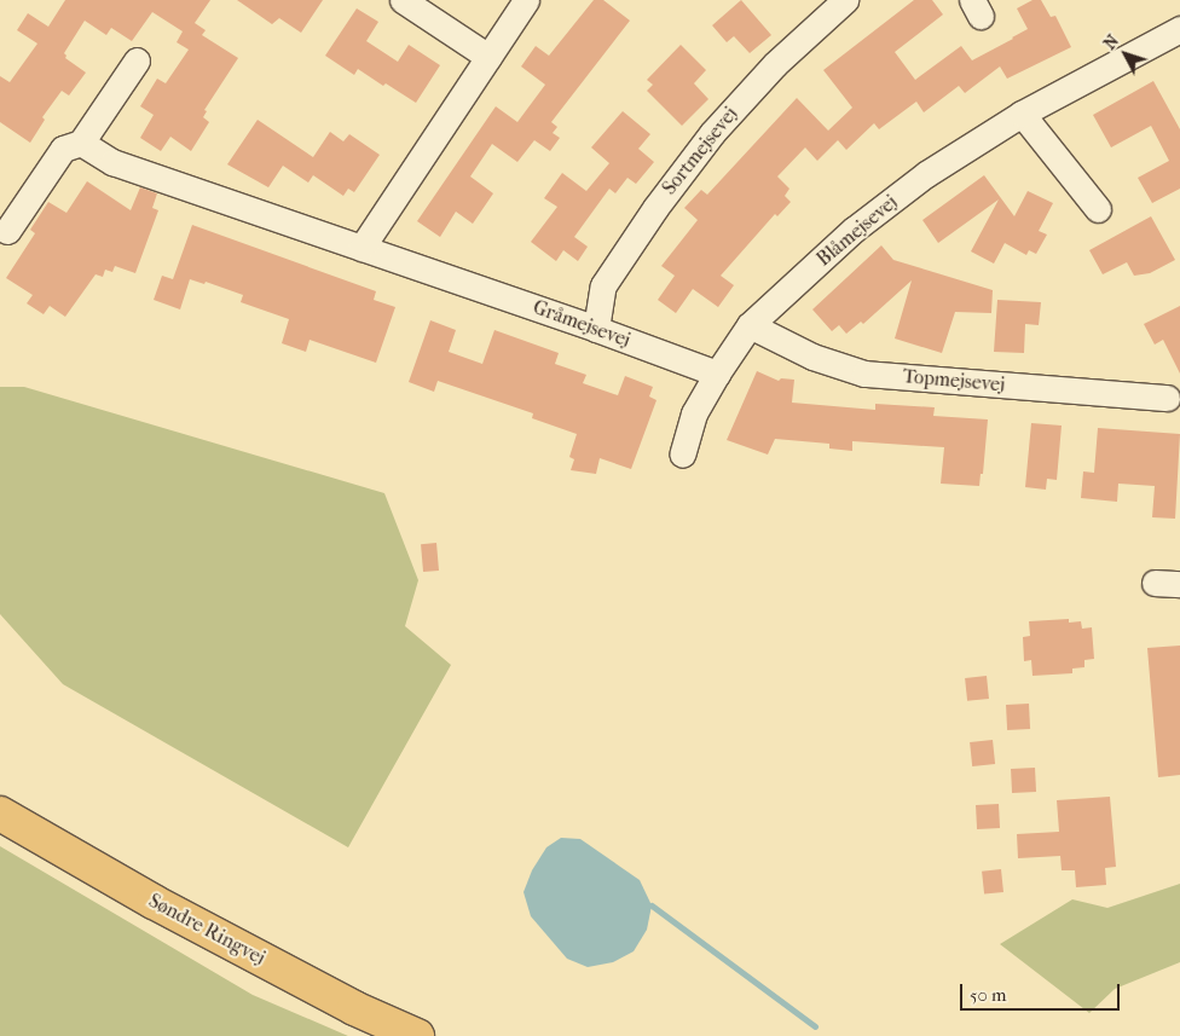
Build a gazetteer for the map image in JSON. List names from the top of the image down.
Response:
{
  "streets": {
    "main road": ["Søndre Ringvej"],
    "street": [
      "Sortmejsevej",
      "Blåmejsevej",
      "Gråmejsevej",
      "Topmejsevej"
    ]
  },
  "crossings": [
    ["Sortmejsevej", "Gråmejsevej"],
    ["Blåmejsevej", "Gråmejsevej"],
    ["Blåmejsevej", "Topmejsevej"]
  ],
  "scale_bar": "50 m",
  "north": "top left"
}
